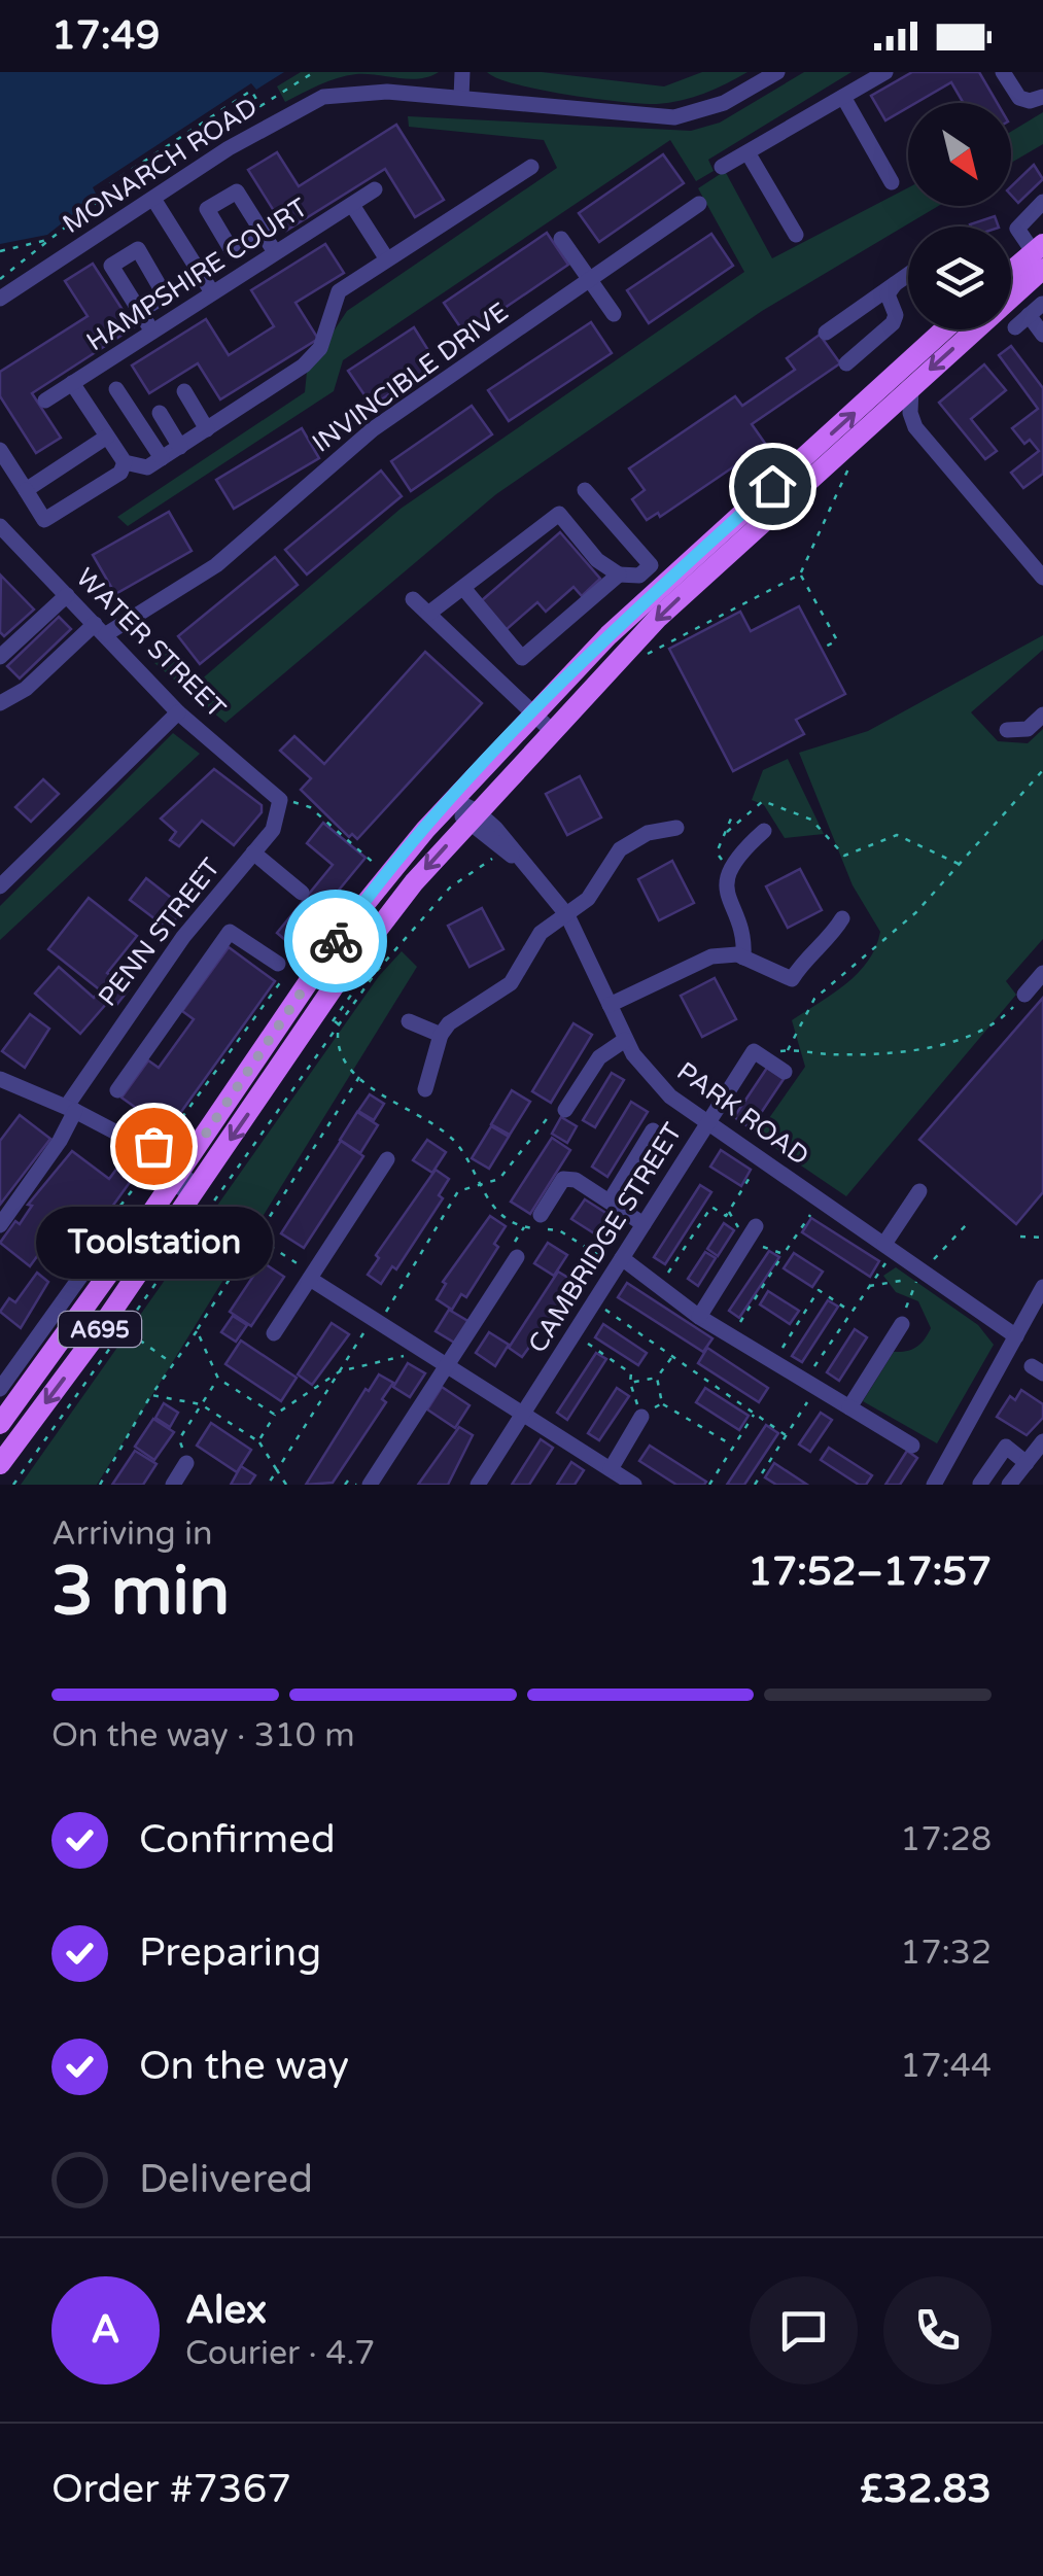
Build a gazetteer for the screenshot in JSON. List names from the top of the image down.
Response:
{
  "streets": {
    "main road": ["A695"],
    "street": [
      "MONARCH ROAD",
      "HAMPSHIRE COURT",
      "INVINCIBLE DRIVE",
      "WATER STREET",
      "PENN STREET",
      "PARK ROAD",
      "CAMBRIDGE STREET"
    ]
  },
  "crossings": [
    ["INVINCIBLE DRIVE", "WATER STREET"],
    ["WATER STREET", "PENN STREET"],
    ["PARK ROAD", "CAMBRIDGE STREET"],
    ["PARK ROAD", "A695"]
  ],
  "places": ["Toolstation"],
  "north": "bottom right",
  "page": {
    "status": "17:49",
    "bubble": "Toolstation",
    "heading": ["3 min", "Arriving in", "17:52–17:57"],
    "panel": [
      "Alex",
      "Courier · 4.7",
      "Order #7367",
      "£32.83"
    ],
    "bar": "On the way · 310 m",
    "list": [
      ["Confirmed", "17:28"],
      ["Preparing", "17:32"],
      ["On the way", "17:44"],
      "Delivered"
    ],
    "round": "A"
  }
}
